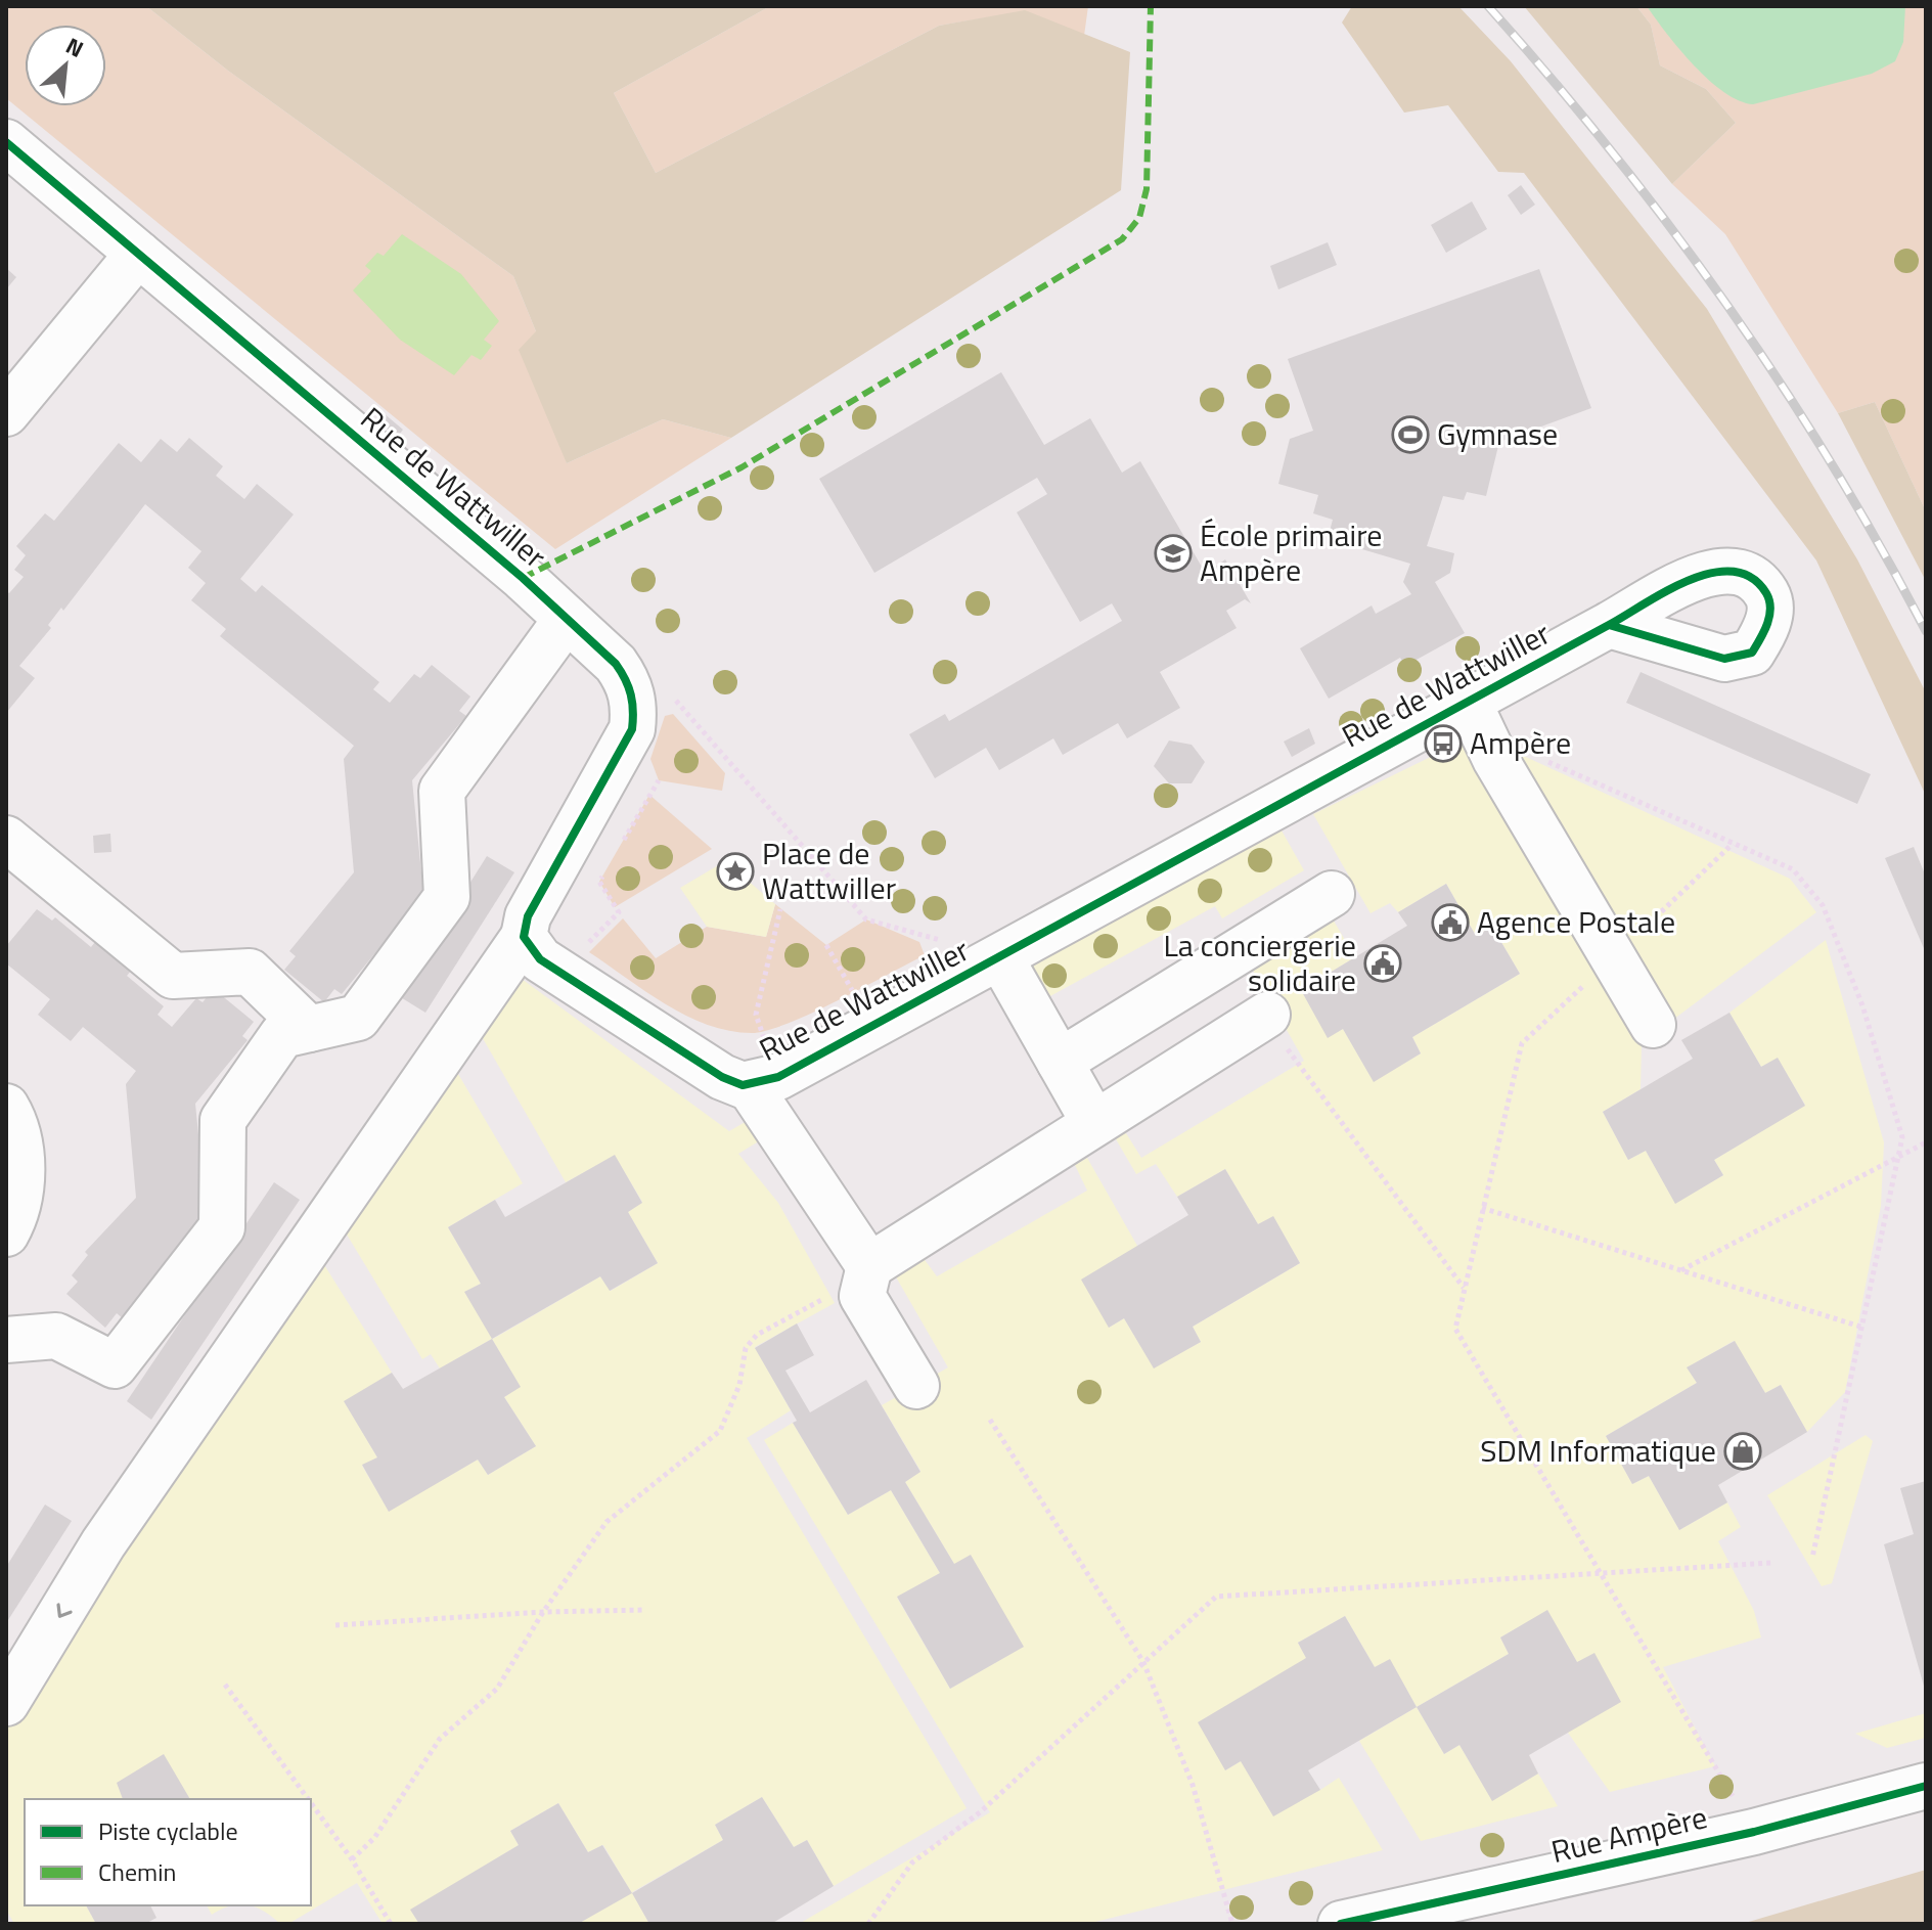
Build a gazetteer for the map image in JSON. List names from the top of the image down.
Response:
{
  "streets": {
    "street": ["Rue de Wattwiller", "Rue Ampère"]
  },
  "places": {
    "sports": ["Gymnase"],
    "school or university": ["École primaire Ampère"],
    "bus stop": ["Ampère"],
    "place": ["Place de Wattwiller"],
    "public building": ["Agence Postale", "La conciergerie solidaire"],
    "shop": ["SDM Informatique"]
  },
  "legend": ["Piste cyclable", "Chemin"],
  "north": "top right"
}
